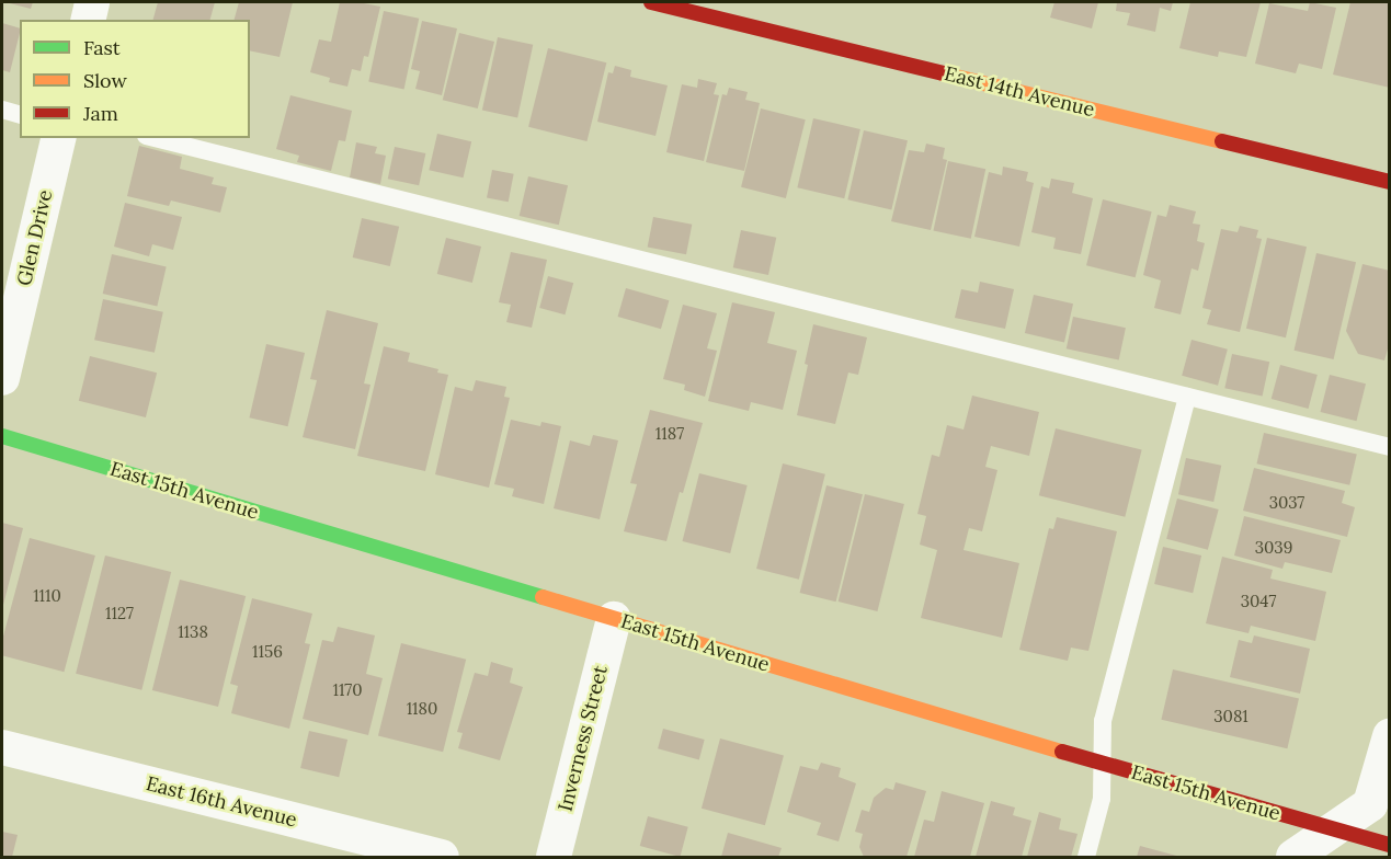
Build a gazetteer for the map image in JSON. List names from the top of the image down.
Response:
{
  "streets": {
    "street": [
      "East 14th Avenue",
      "Glen Drive",
      "East 15th Avenue",
      "Inverness Street",
      "East 16th Avenue"
    ]
  },
  "crossings": [
    ["East 15th Avenue", "Inverness Street"]
  ],
  "house_numbers": [
    "1187",
    "3037",
    "3039",
    "1110",
    "3047",
    "1127",
    "1138",
    "1156",
    "1170",
    "1180",
    "3081"
  ],
  "legend": ["Fast", "Slow", "Jam"]
}
